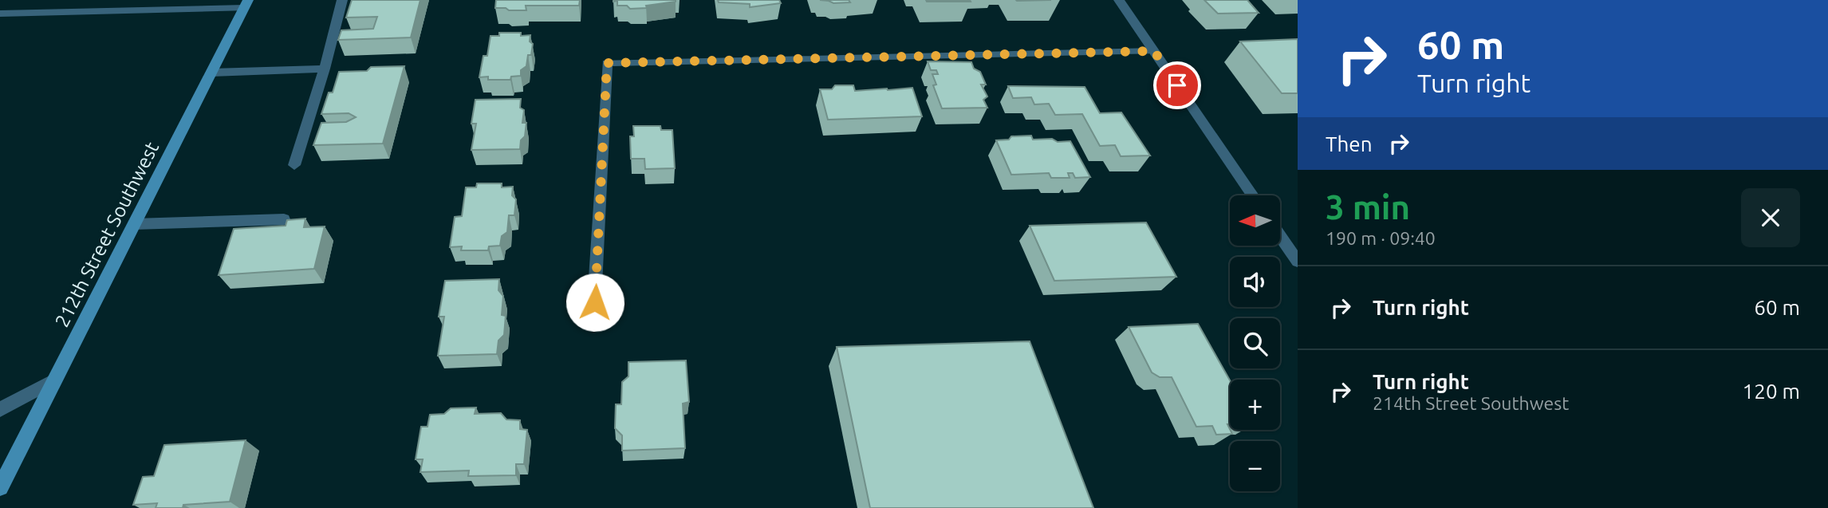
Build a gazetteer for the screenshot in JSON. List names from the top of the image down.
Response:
{
  "streets": {
    "main road": ["212th Street Southwest"]
  },
  "north": "left",
  "page": {
    "turn": ["60 m", "Turn right"],
    "then": "Then",
    "heading": ["3 min", "190 m · 09:40"],
    "map_buttons": ["+", "−"],
    "list": [
      {
        "name": "Turn right",
        "value": "60 m"
      },
      {
        "name": "Turn right",
        "note": "214th Street Southwest",
        "value": "120 m"
      }
    ]
  }
}
